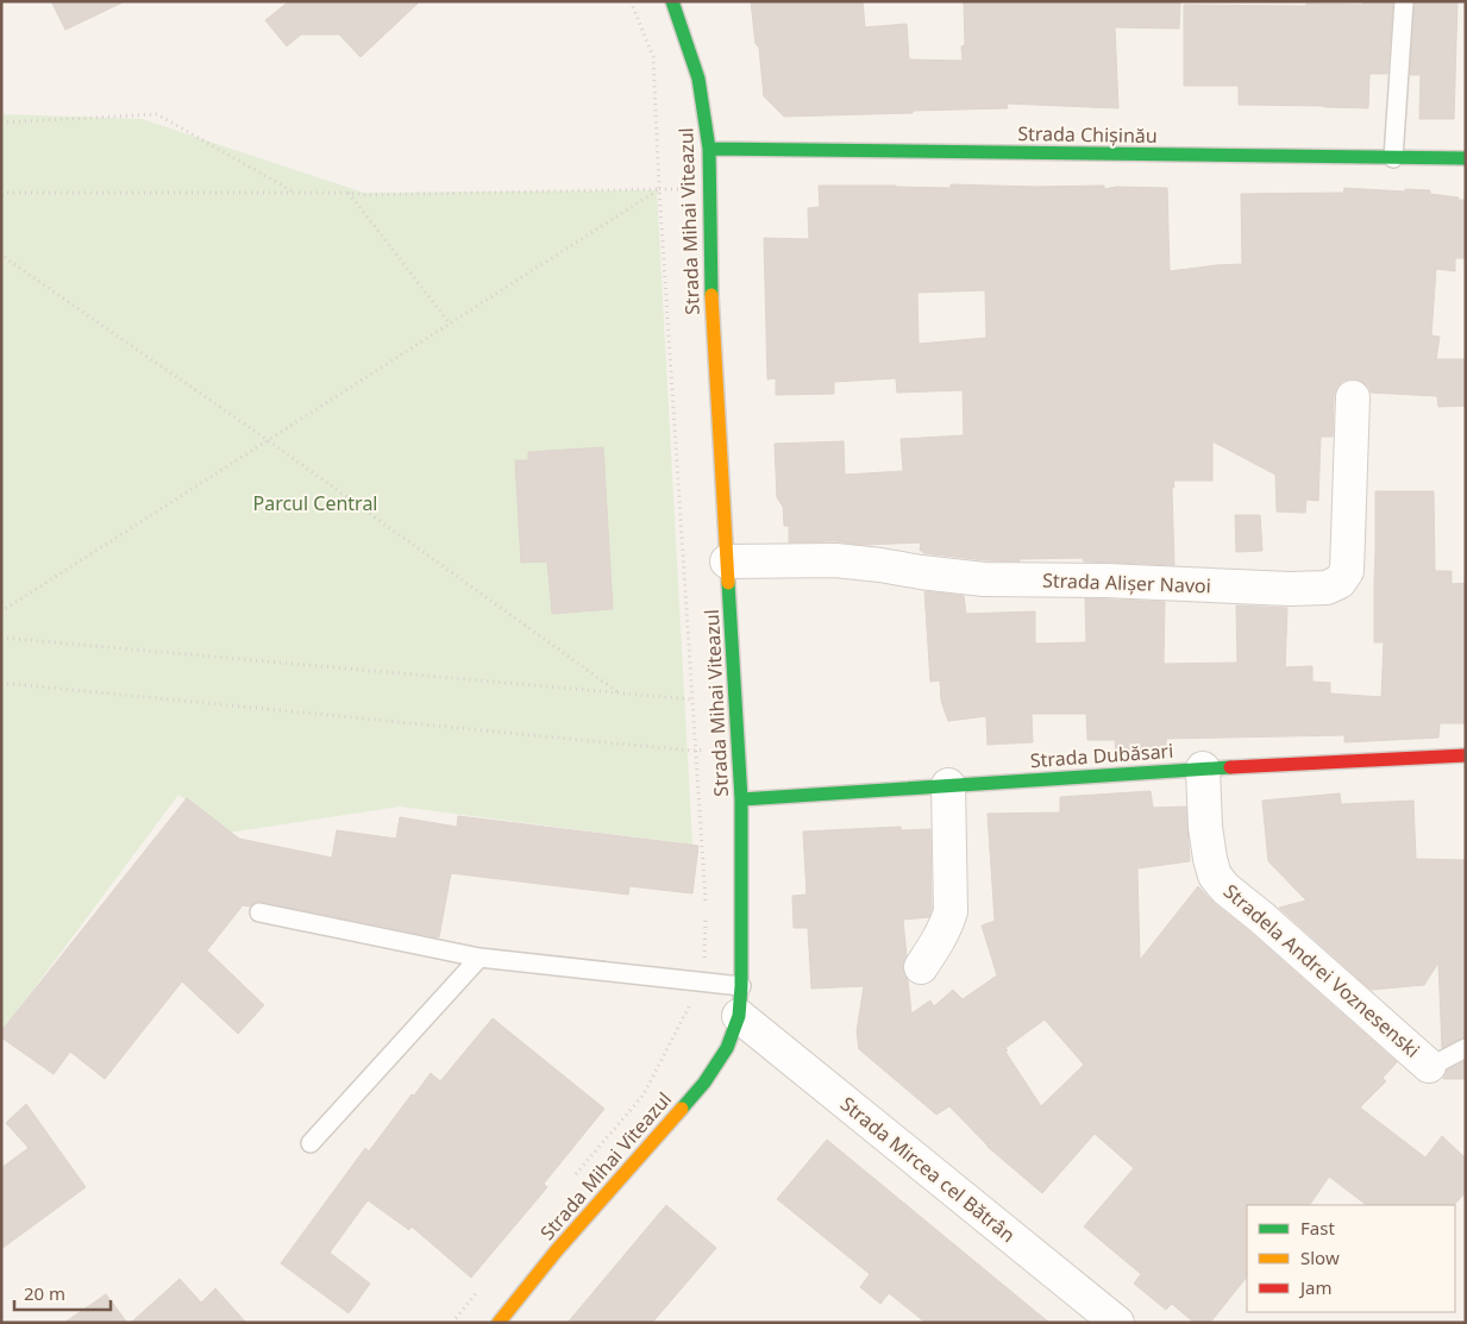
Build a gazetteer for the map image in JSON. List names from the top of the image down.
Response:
{
  "streets": {
    "street": [
      "Strada Chișinău",
      "Strada Mihai Viteazul",
      "Strada Alișer Navoi",
      "Strada Dubăsari",
      "Stradela Andrei Voznesenski",
      "Strada Mircea cel Bătrân"
    ]
  },
  "crossings": [
    ["Strada Chișinău", "Strada Mihai Viteazul"],
    ["Strada Mihai Viteazul", "Strada Alișer Navoi"],
    ["Strada Mihai Viteazul", "Strada Dubăsari"],
    ["Strada Mihai Viteazul", "Strada Mircea cel Bătrân"],
    ["Strada Dubăsari", "Stradela Andrei Voznesenski"]
  ],
  "parks": ["Parcul Central"],
  "legend": ["Fast", "Slow", "Jam"],
  "scale_bar": "20 m"
}
